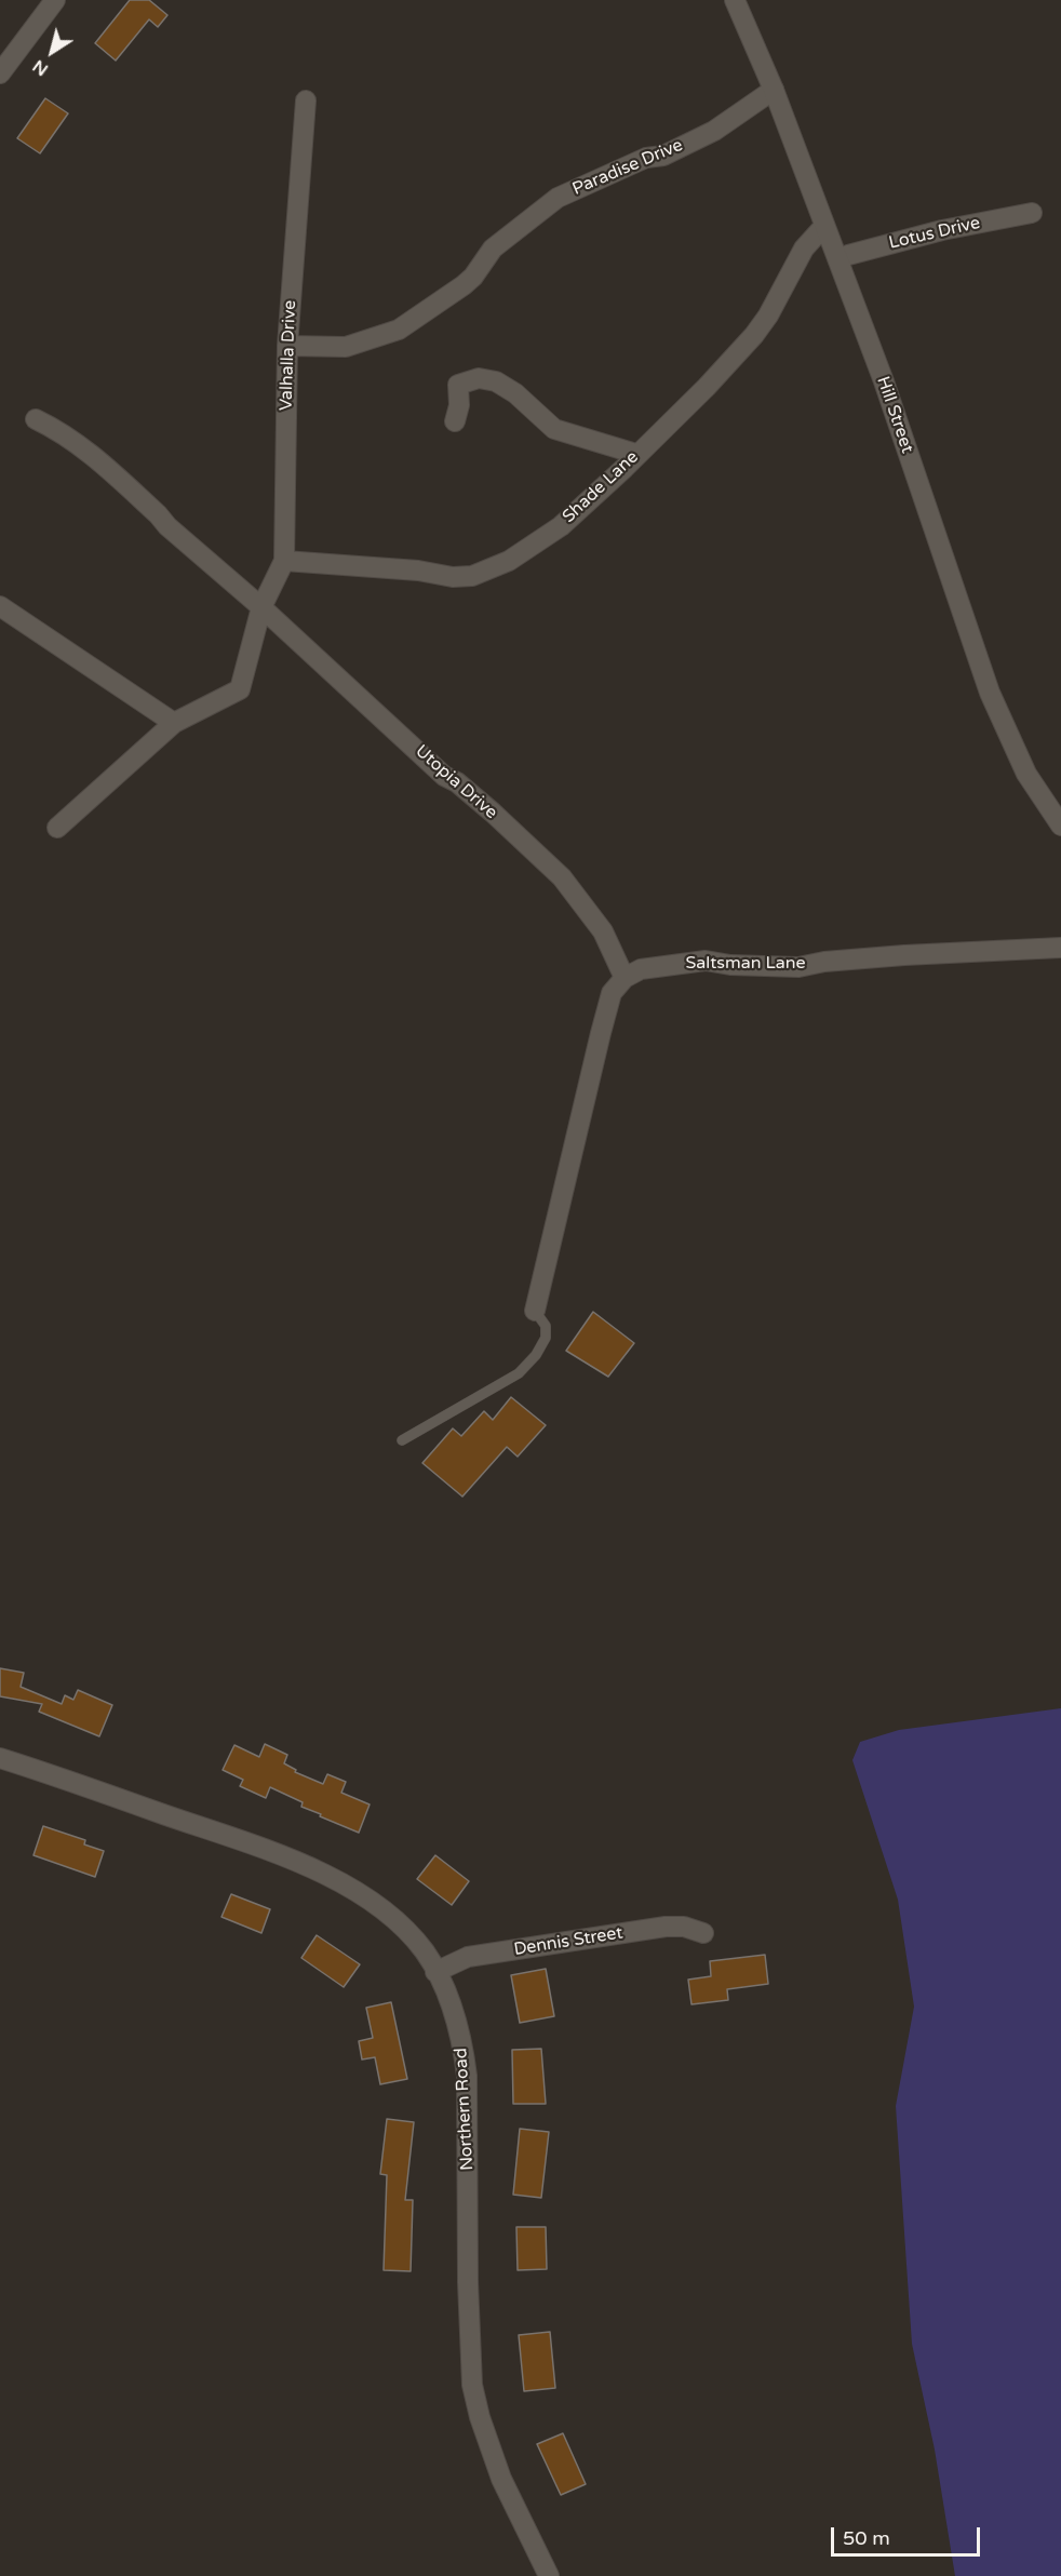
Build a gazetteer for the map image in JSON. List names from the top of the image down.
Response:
{
  "streets": {
    "street": [
      "Paradise Drive",
      "Lotus Drive",
      "Valhalla Drive",
      "Hill Street",
      "Shade Lane",
      "Utopia Drive",
      "Saltsman Lane",
      "Dennis Street",
      "Northern Road"
    ]
  },
  "crossings": [
    ["Paradise Drive", "Valhalla Drive"],
    ["Paradise Drive", "Hill Street"],
    ["Lotus Drive", "Hill Street"],
    ["Valhalla Drive", "Shade Lane"],
    ["Valhalla Drive", "Utopia Drive"],
    ["Hill Street", "Shade Lane"],
    ["Utopia Drive", "Saltsman Lane"],
    ["Dennis Street", "Northern Road"]
  ],
  "scale_bar": "50 m",
  "north": "bottom left"
}
